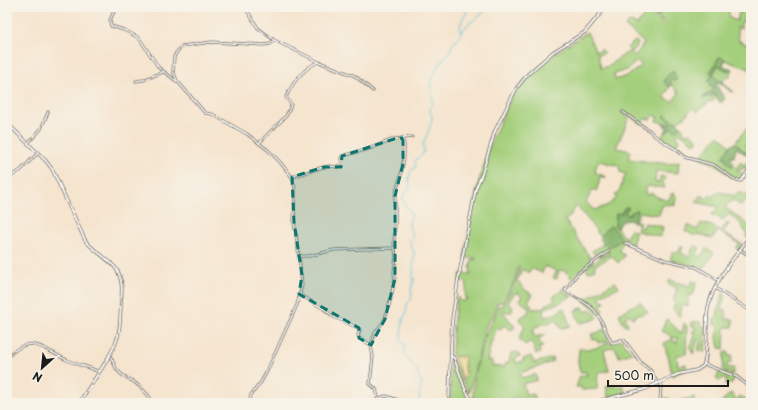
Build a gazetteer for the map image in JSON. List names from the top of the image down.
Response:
{
  "scale_bar": "500 m",
  "north": "bottom left"
}
